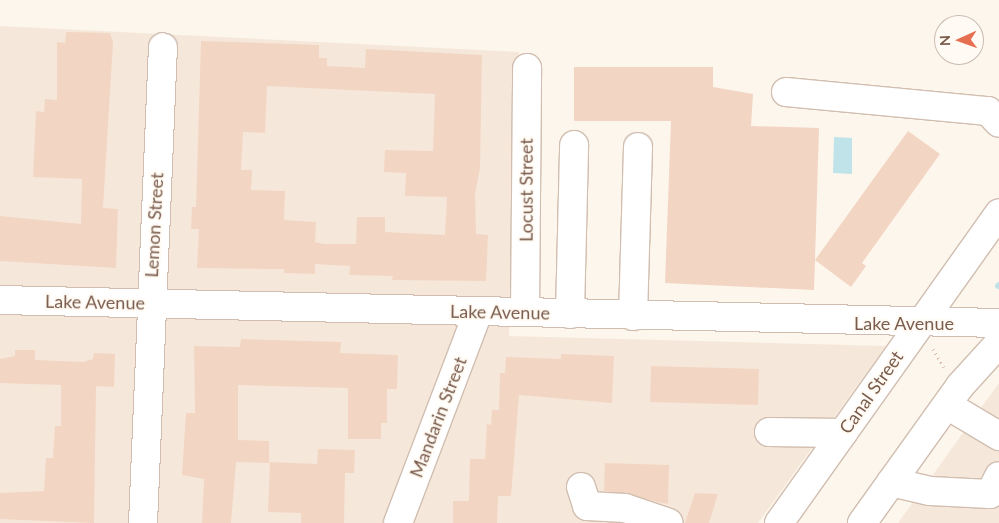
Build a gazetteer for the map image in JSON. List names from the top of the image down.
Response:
{
  "streets": {
    "street": [
      "Locust Street",
      "Lemon Street",
      "Lake Avenue",
      "Canal Street",
      "Mandarin Street"
    ]
  },
  "crossings": [
    ["Locust Street", "Lake Avenue"],
    ["Lemon Street", "Lake Avenue"],
    ["Lake Avenue", "Canal Street"],
    ["Lake Avenue", "Mandarin Street"]
  ],
  "north": "left"
}
